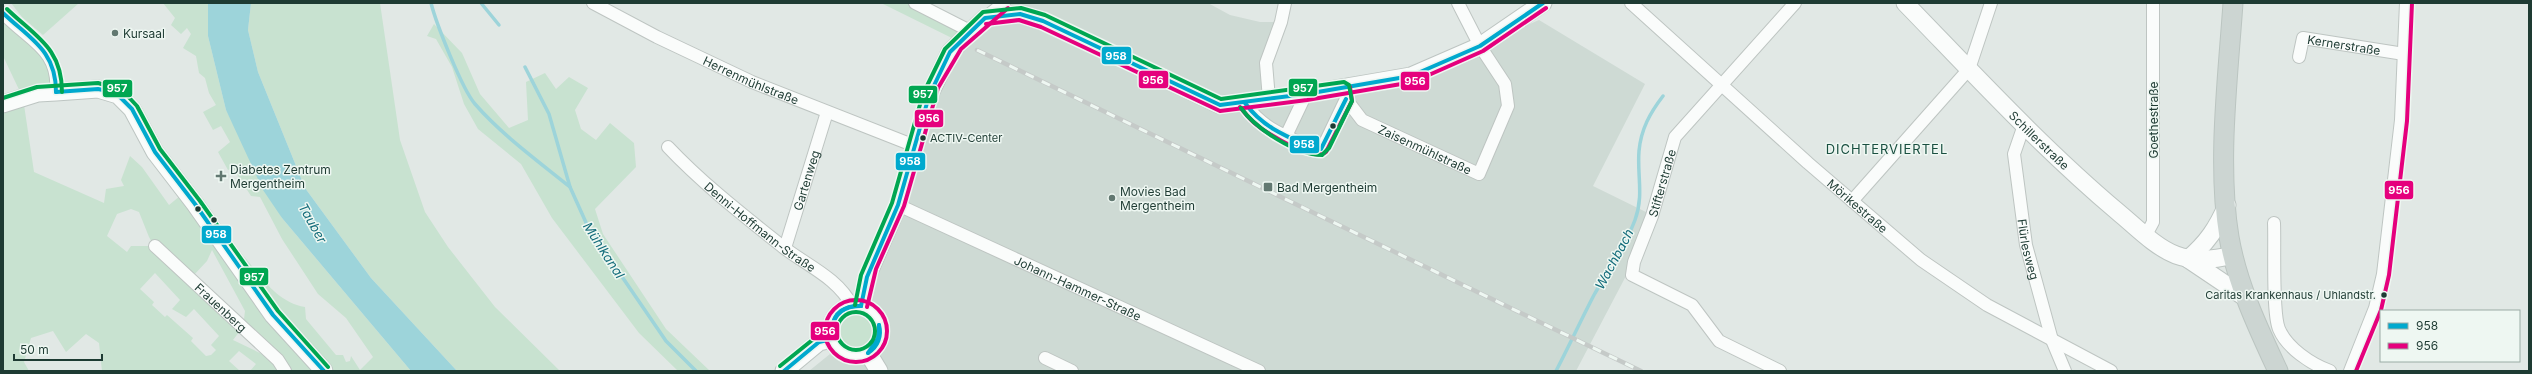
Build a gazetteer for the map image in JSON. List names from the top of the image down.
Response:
{
  "streets": {
    "street": [
      "Kernerstraße",
      "Herrenmühlstraße",
      "Goethestraße",
      "Schillerstraße",
      "Zaisenmühlstraße",
      "Gartenweg",
      "Stifterstraße",
      "Mörikestraße",
      "Denni-Hoffmann-Straße",
      "Flürlesweg",
      "Johann-Hammer-Straße",
      "Frauenberg"
    ]
  },
  "crossings": [
    ["Herrenmühlstraße", "Gartenweg"],
    ["Goethestraße", "Schillerstraße"],
    ["Schillerstraße", "Flürlesweg"],
    ["Gartenweg", "Denni-Hoffmann-Straße"],
    ["Stifterstraße", "Mörikestraße"],
    ["Mörikestraße", "Flürlesweg"]
  ],
  "districts": ["DICHTERVIERTEL"],
  "water": ["Tauber", "Mühlkanal", "Wachbach"],
  "places": {
    "other": [
      "Kursaal",
      "ACTIV-Center",
      "Movies Bad Mergentheim",
      "Caritas Krankenhaus / Uhlandstr."
    ],
    "health": ["Diabetes Zentrum Mergentheim"],
    "transit": ["Bad Mergentheim"]
  },
  "lines": ["transit line 958", "transit line 956", "transit line 957"],
  "legend": ["958", "956"],
  "scale_bar": "50 m"
}
